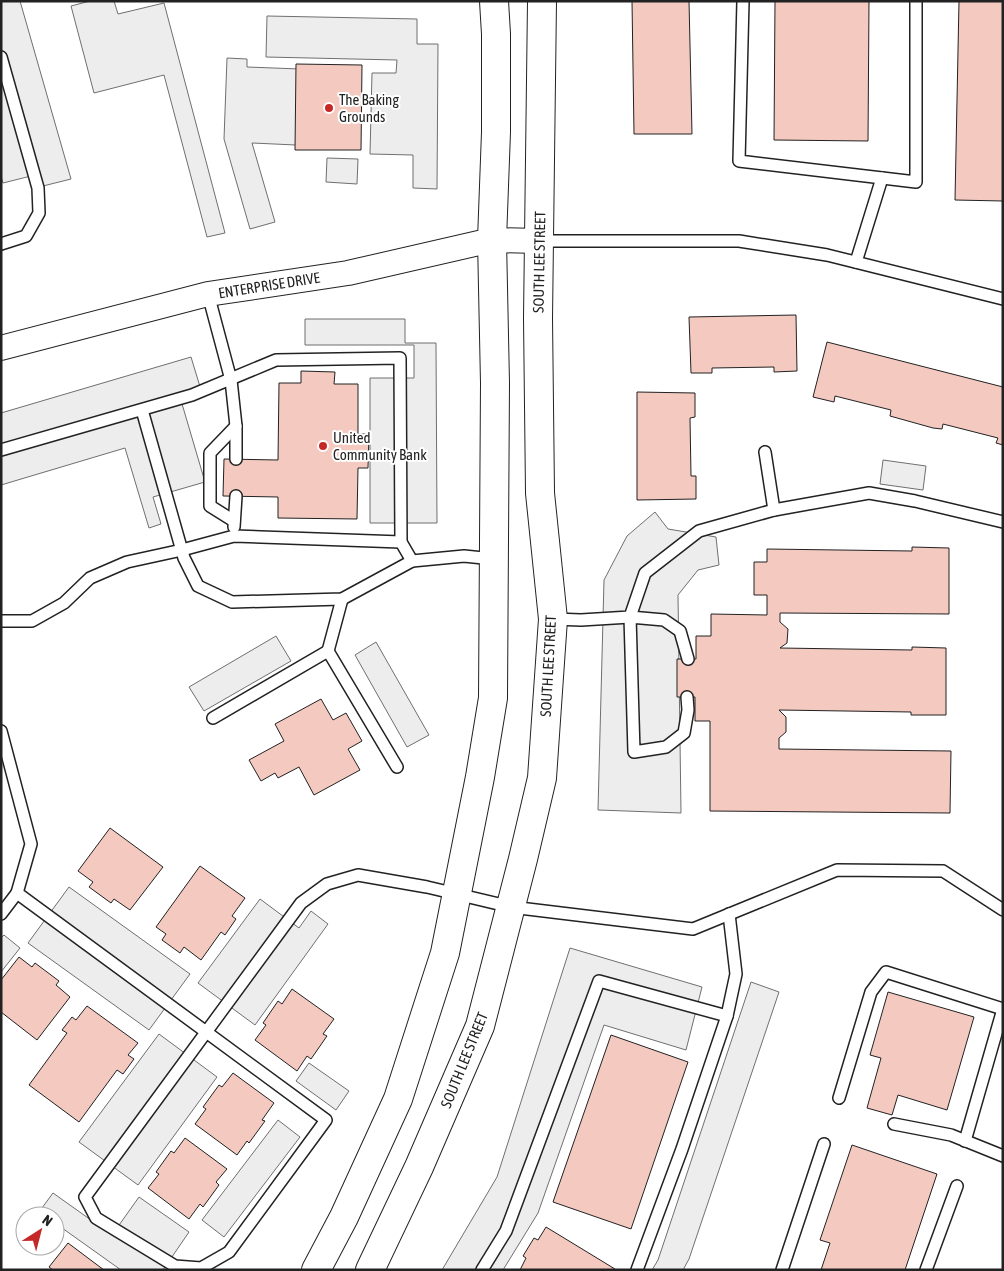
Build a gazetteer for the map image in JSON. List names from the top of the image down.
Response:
{
  "streets": {
    "main road": ["SOUTH LEE STREET"],
    "street": ["ENTERPRISE DRIVE"]
  },
  "crossings": [
    ["SOUTH LEE STREET", "ENTERPRISE DRIVE"]
  ],
  "places": ["The Baking Grounds", "United Community Bank"],
  "north": "top right"
}
